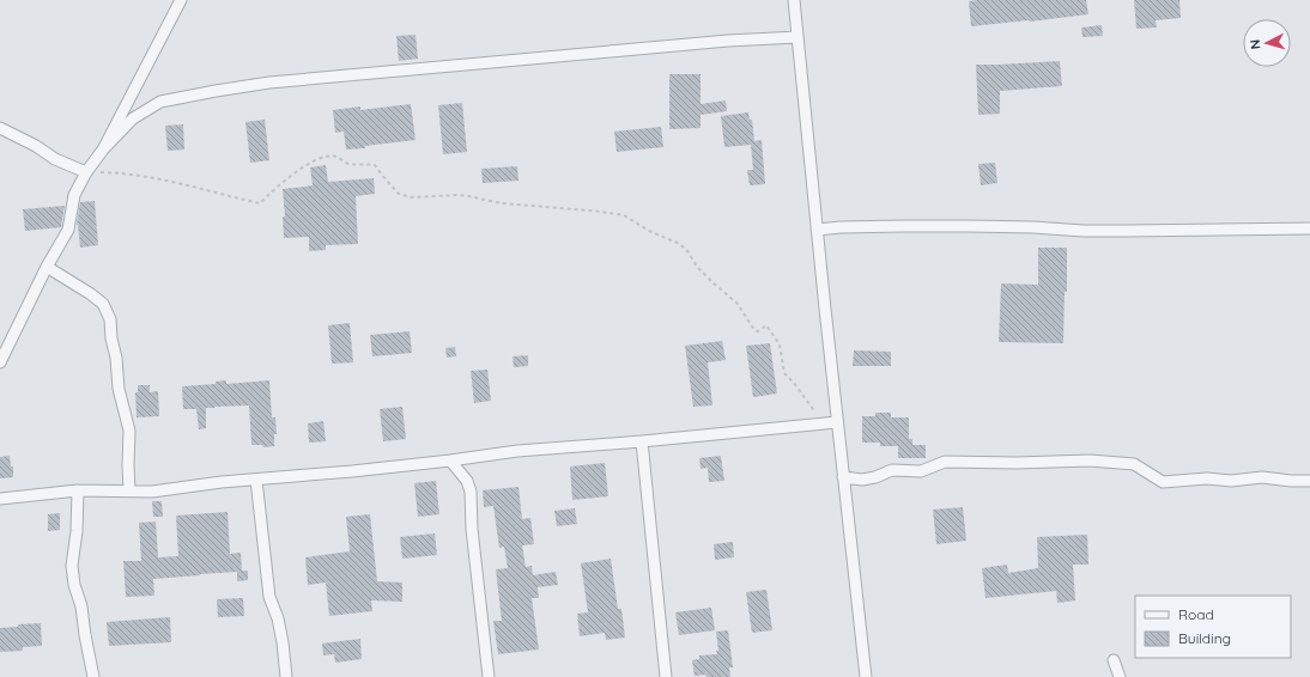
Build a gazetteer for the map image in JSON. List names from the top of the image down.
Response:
{
  "legend": ["Road", "Building"],
  "north": "left"
}
